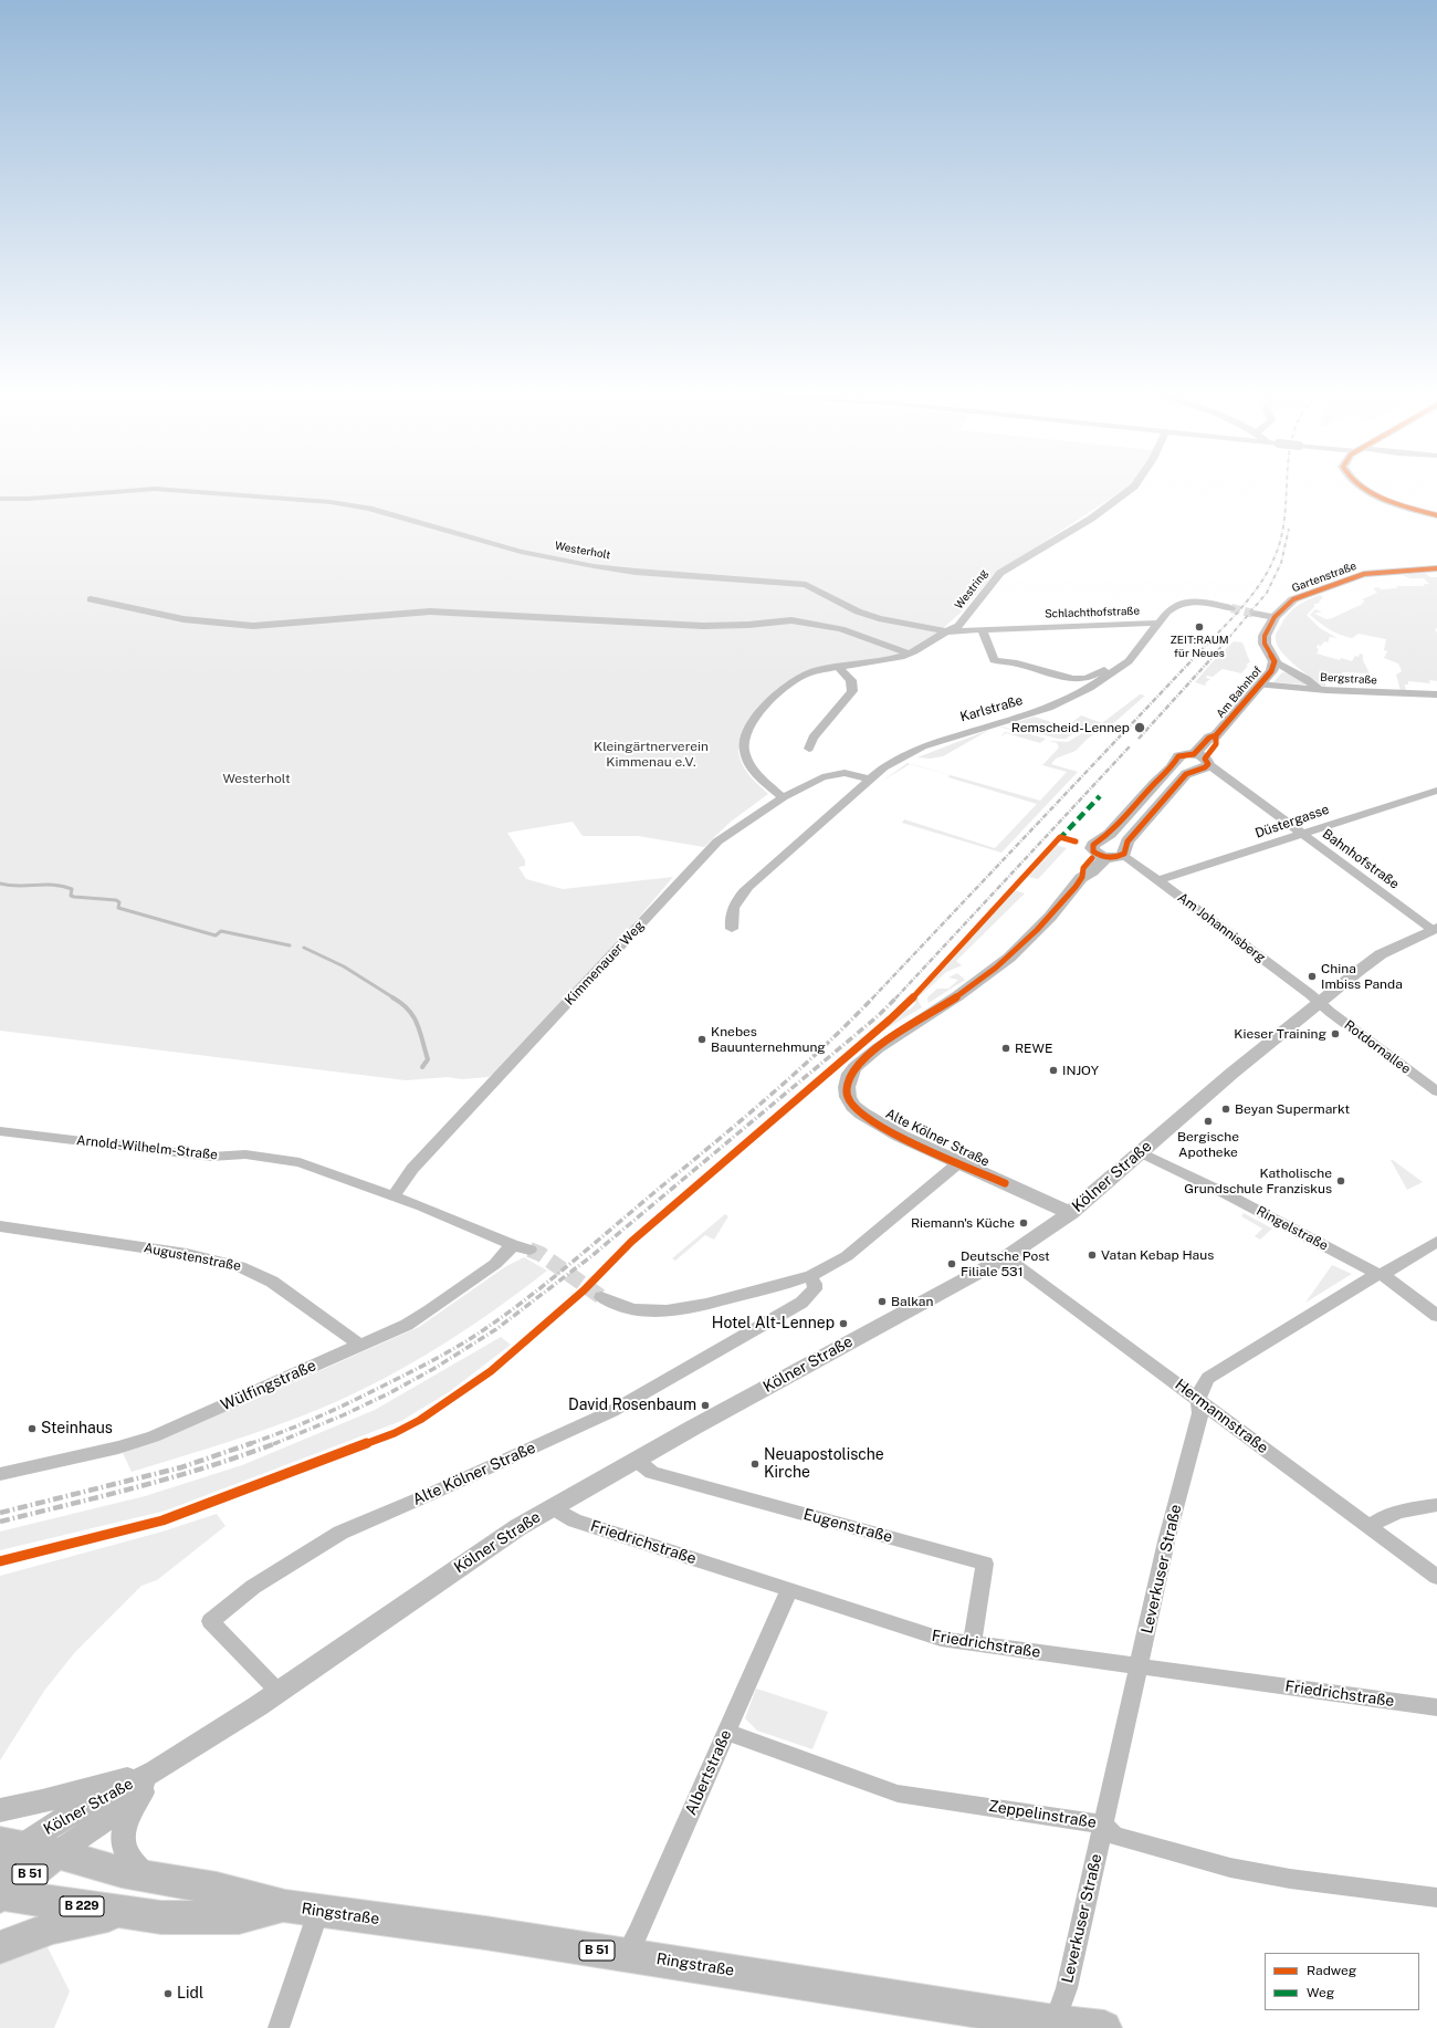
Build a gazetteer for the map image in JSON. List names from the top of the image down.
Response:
{
  "streets": {
    "main road": [
      "Kölner Straße",
      "B 51",
      "B 229",
      "Ringstraße"
    ],
    "street": [
      "Westerholt",
      "Gartenstraße",
      "Westring",
      "Schlachthofstraße",
      "Bergstraße",
      "Am Bahnhof",
      "Karlstraße",
      "Düstergasse",
      "Bahnhofstraße",
      "Am Johannisberg",
      "Kimmenauer Weg",
      "Rotdornallee",
      "Alte Kölner Straße",
      "Arnold-Wilhelm-Straße",
      "Ringelstraße",
      "Augustenstraße",
      "Wülfingstraße",
      "Hermannstraße",
      "Eugenstraße",
      "Friedrichstraße",
      "Leverkuser Straße",
      "Albertstraße",
      "Zeppelinstraße"
    ]
  },
  "crossings": [
    ["Westerholt", "Westring"],
    ["Westerholt", "Schlachthofstraße"],
    ["Gartenstraße", "Am Bahnhof"],
    ["Westring", "Schlachthofstraße"],
    ["Schlachthofstraße", "Karlstraße"],
    ["Bergstraße", "Am Bahnhof"],
    ["Am Bahnhof", "Bahnhofstraße"],
    ["Düstergasse", "Bahnhofstraße"],
    ["Düstergasse", "Am Johannisberg"],
    ["Bahnhofstraße", "Kölner Straße"],
    ["Am Johannisberg", "Rotdornallee"],
    ["Am Johannisberg", "Kölner Straße"],
    ["Kimmenauer Weg", "Arnold-Wilhelm-Straße"],
    ["Rotdornallee", "Kölner Straße"],
    ["Alte Kölner Straße", "Kölner Straße"],
    ["Kölner Straße", "Ringelstraße"],
    ["Kölner Straße", "Hermannstraße"],
    ["Kölner Straße", "Eugenstraße"],
    ["Kölner Straße", "Friedrichstraße"],
    ["Kölner Straße", "Ringstraße"],
    ["Augustenstraße", "Wülfingstraße"],
    ["Hermannstraße", "Leverkuser Straße"],
    ["Eugenstraße", "Friedrichstraße"],
    ["Friedrichstraße", "Leverkuser Straße"],
    ["Friedrichstraße", "Albertstraße"],
    ["Leverkuser Straße", "Zeppelinstraße"],
    ["Leverkuser Straße", "Ringstraße"],
    ["Albertstraße", "Zeppelinstraße"],
    ["Albertstraße", "Ringstraße"]
  ],
  "parks": ["Kleingärtnerverein Kimmenau e.V.", "Westerholt"],
  "places": [
    "ZEIT:RAUM für Neues",
    "Remscheid-Lennep",
    "China Imbiss Panda",
    "Kieser Training",
    "Knebes Bauunternehmung",
    "REWE",
    "INJOY",
    "Beyan Supermarkt",
    "Bergische Apotheke",
    "Katholische Grundschule Franziskus",
    "Riemann's Küche",
    "Vatan Kebap Haus",
    "Deutsche Post Filiale 531",
    "Balkan",
    "Hotel Alt-Lennep",
    "David Rosenbaum",
    "Steinhaus",
    "Neuapostolische Kirche",
    "Lidl"
  ],
  "legend": ["Radweg", "Weg"]
}
